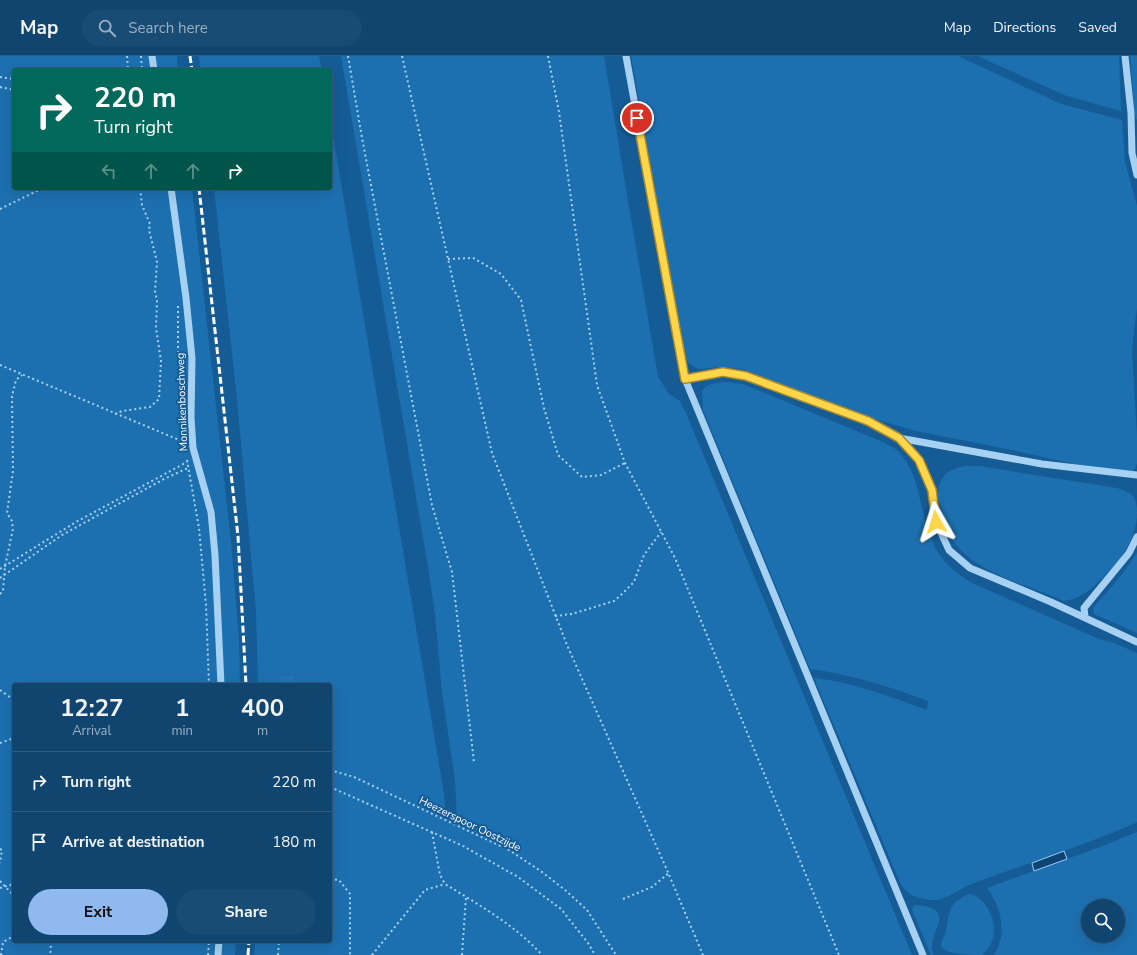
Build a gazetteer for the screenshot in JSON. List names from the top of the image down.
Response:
{
  "streets": {
    "street": ["Monnikenboschweg"],
    "path": ["Heezerspoor Oostzijde"]
  },
  "page": {
    "header": "Map",
    "search": "Search here",
    "nav": ["Map", "Directions", "Saved"],
    "turn": ["220 m", "Turn right"],
    "eta": [
      "12:27",
      "Arrival",
      "1",
      "min",
      "400",
      "m"
    ],
    "list": [
      {
        "name": "Turn right",
        "value": "220 m"
      },
      {
        "name": "Arrive at destination",
        "value": "180 m"
      }
    ],
    "buttons": ["Exit", "Share"]
  }
}
